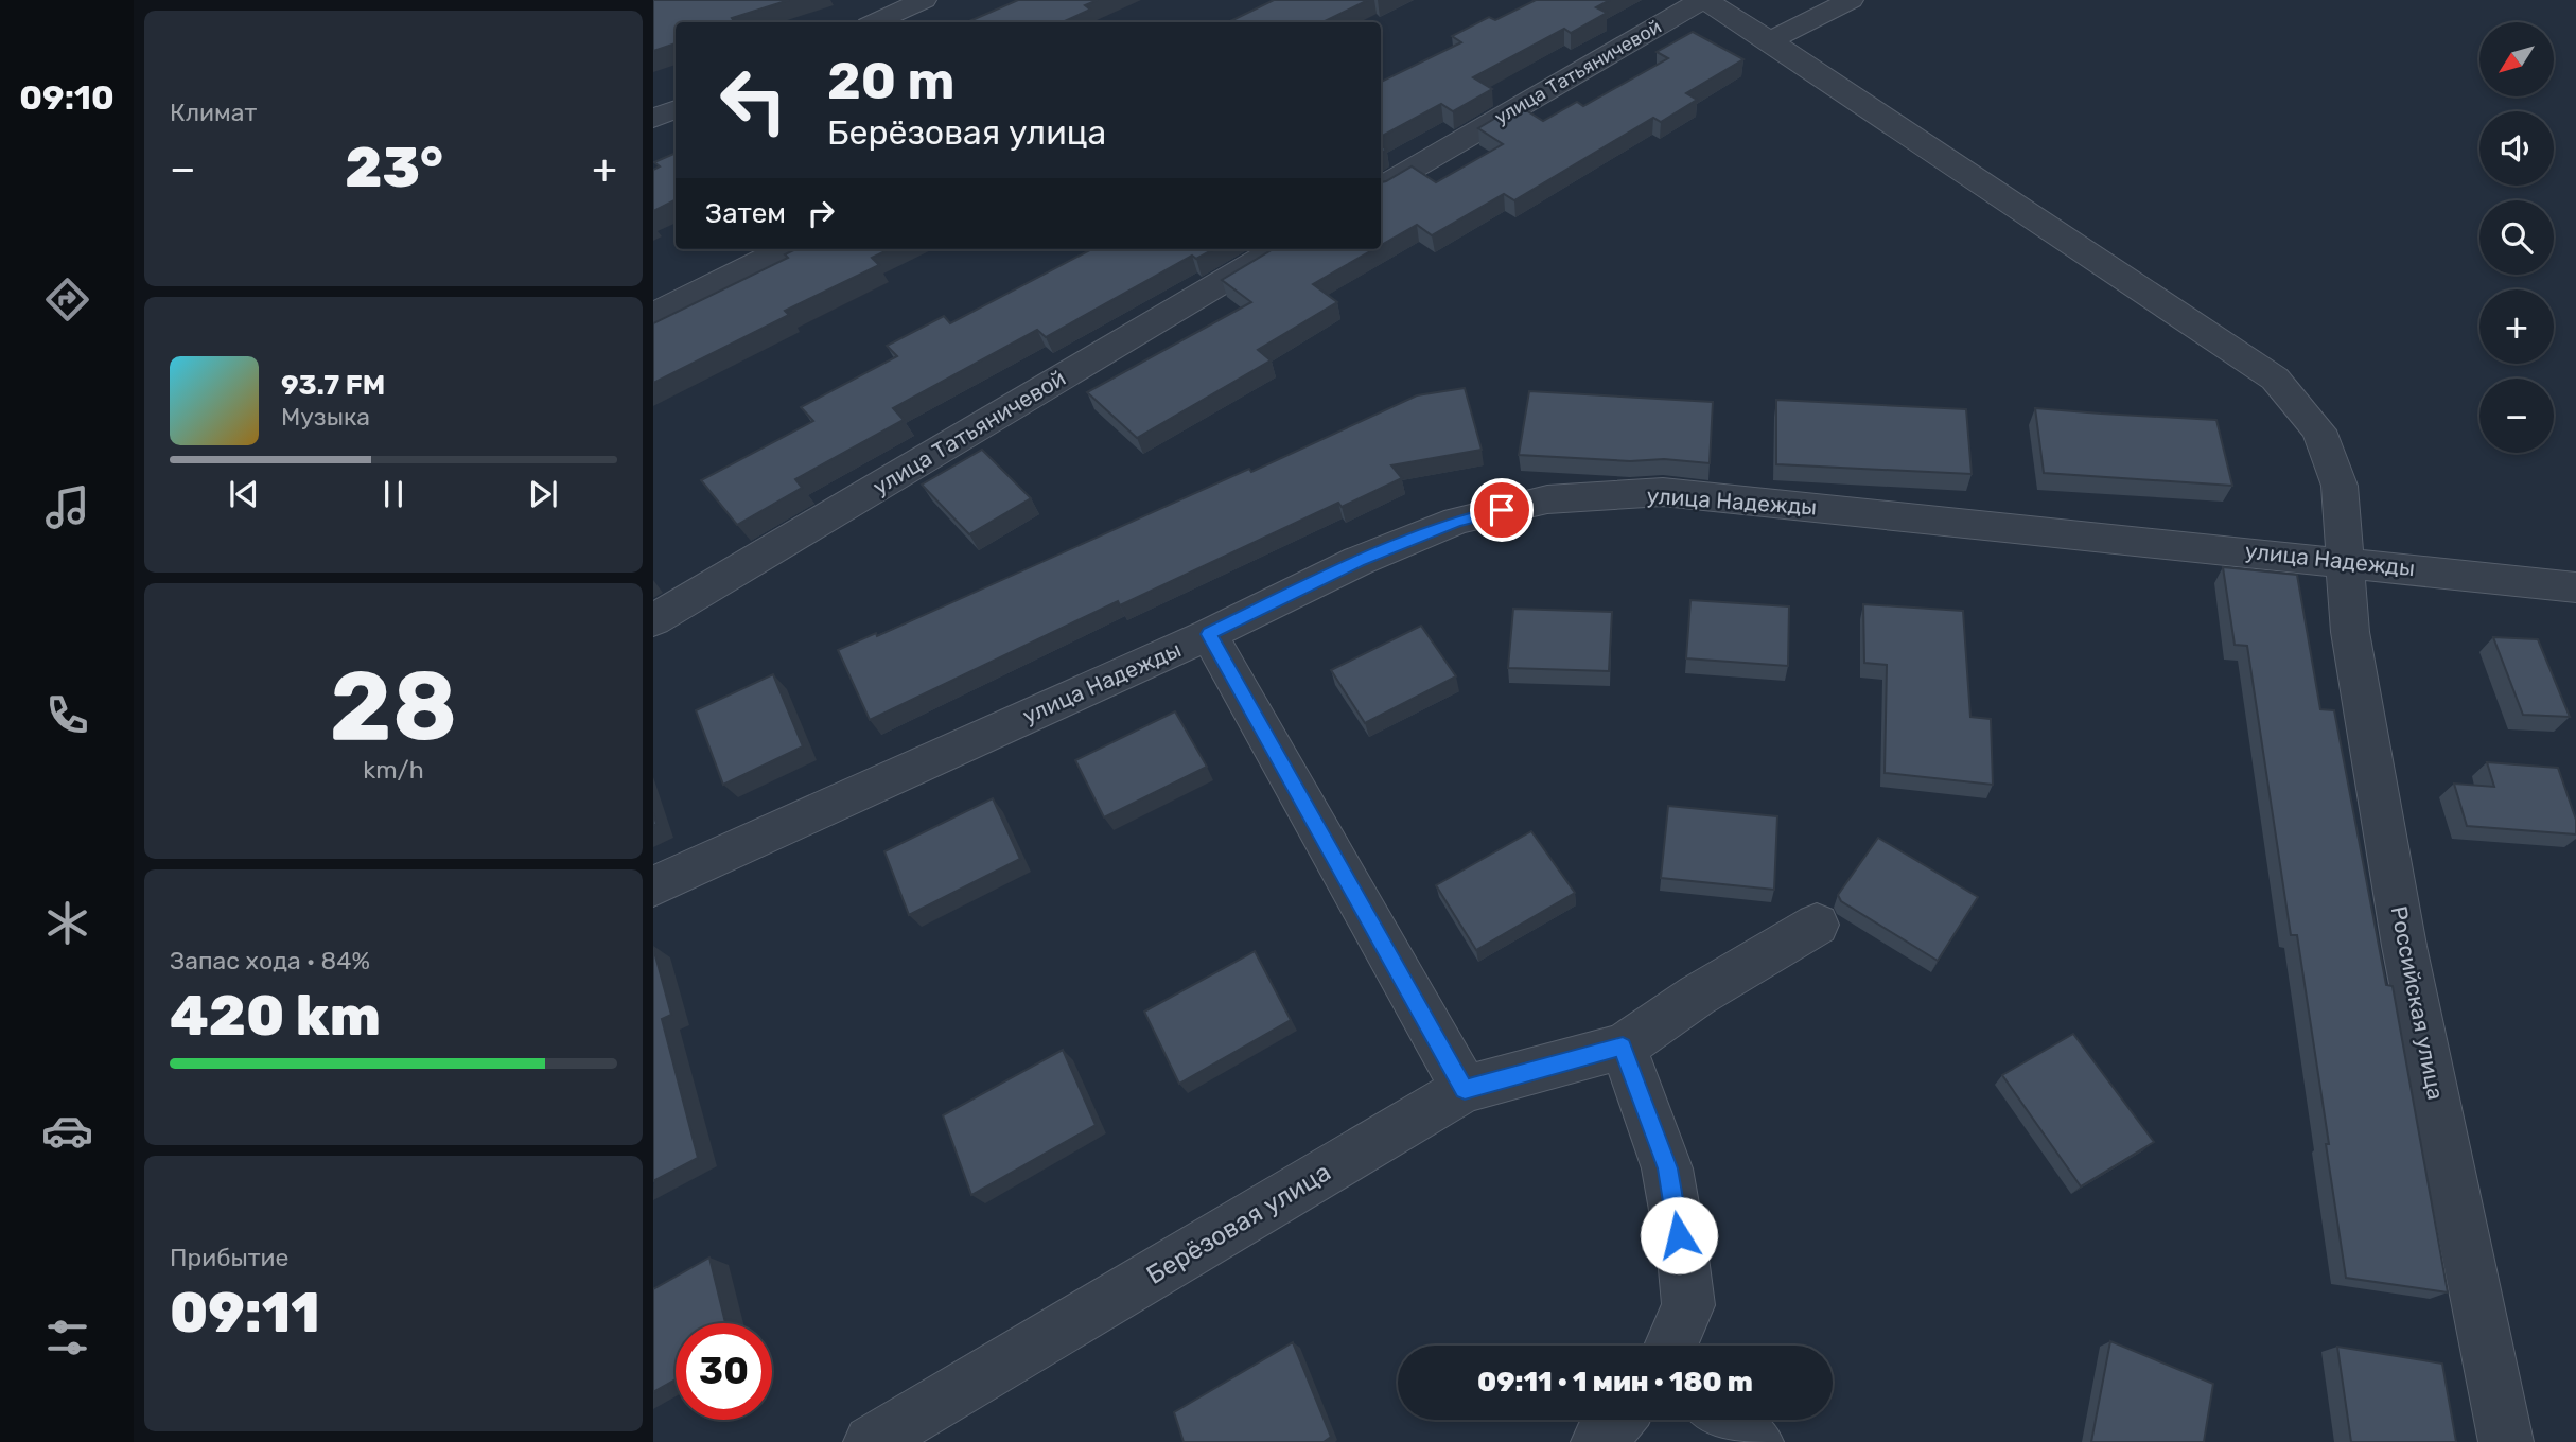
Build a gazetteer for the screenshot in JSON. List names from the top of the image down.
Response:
{
  "streets": {
    "street": [
      "улица Татьяничевой",
      "улица Надежды",
      "Российская улица",
      "Берёзовая улица"
    ]
  },
  "crossings": [
    ["улица Татьяничевой", "Российская улица"],
    ["улица Надежды", "Российская улица"]
  ],
  "north": "bottom left",
  "page": {
    "tabs": "09:10",
    "tile": [
      "Климат",
      ["28", "km/h"],
      ["Запас хода · 84%", "420 km"],
      ["Прибытие", "09:11"]
    ],
    "map_buttons": ["+", "−"],
    "turn": ["20 m", "Берёзовая улица"],
    "heat": ["−", "23°", "+"],
    "then": "Затем",
    "song": ["93.7 FM", "Музыка"],
    "limit": "30",
    "trip": "09:11 · 1 мин · 180 m"
  }
}
